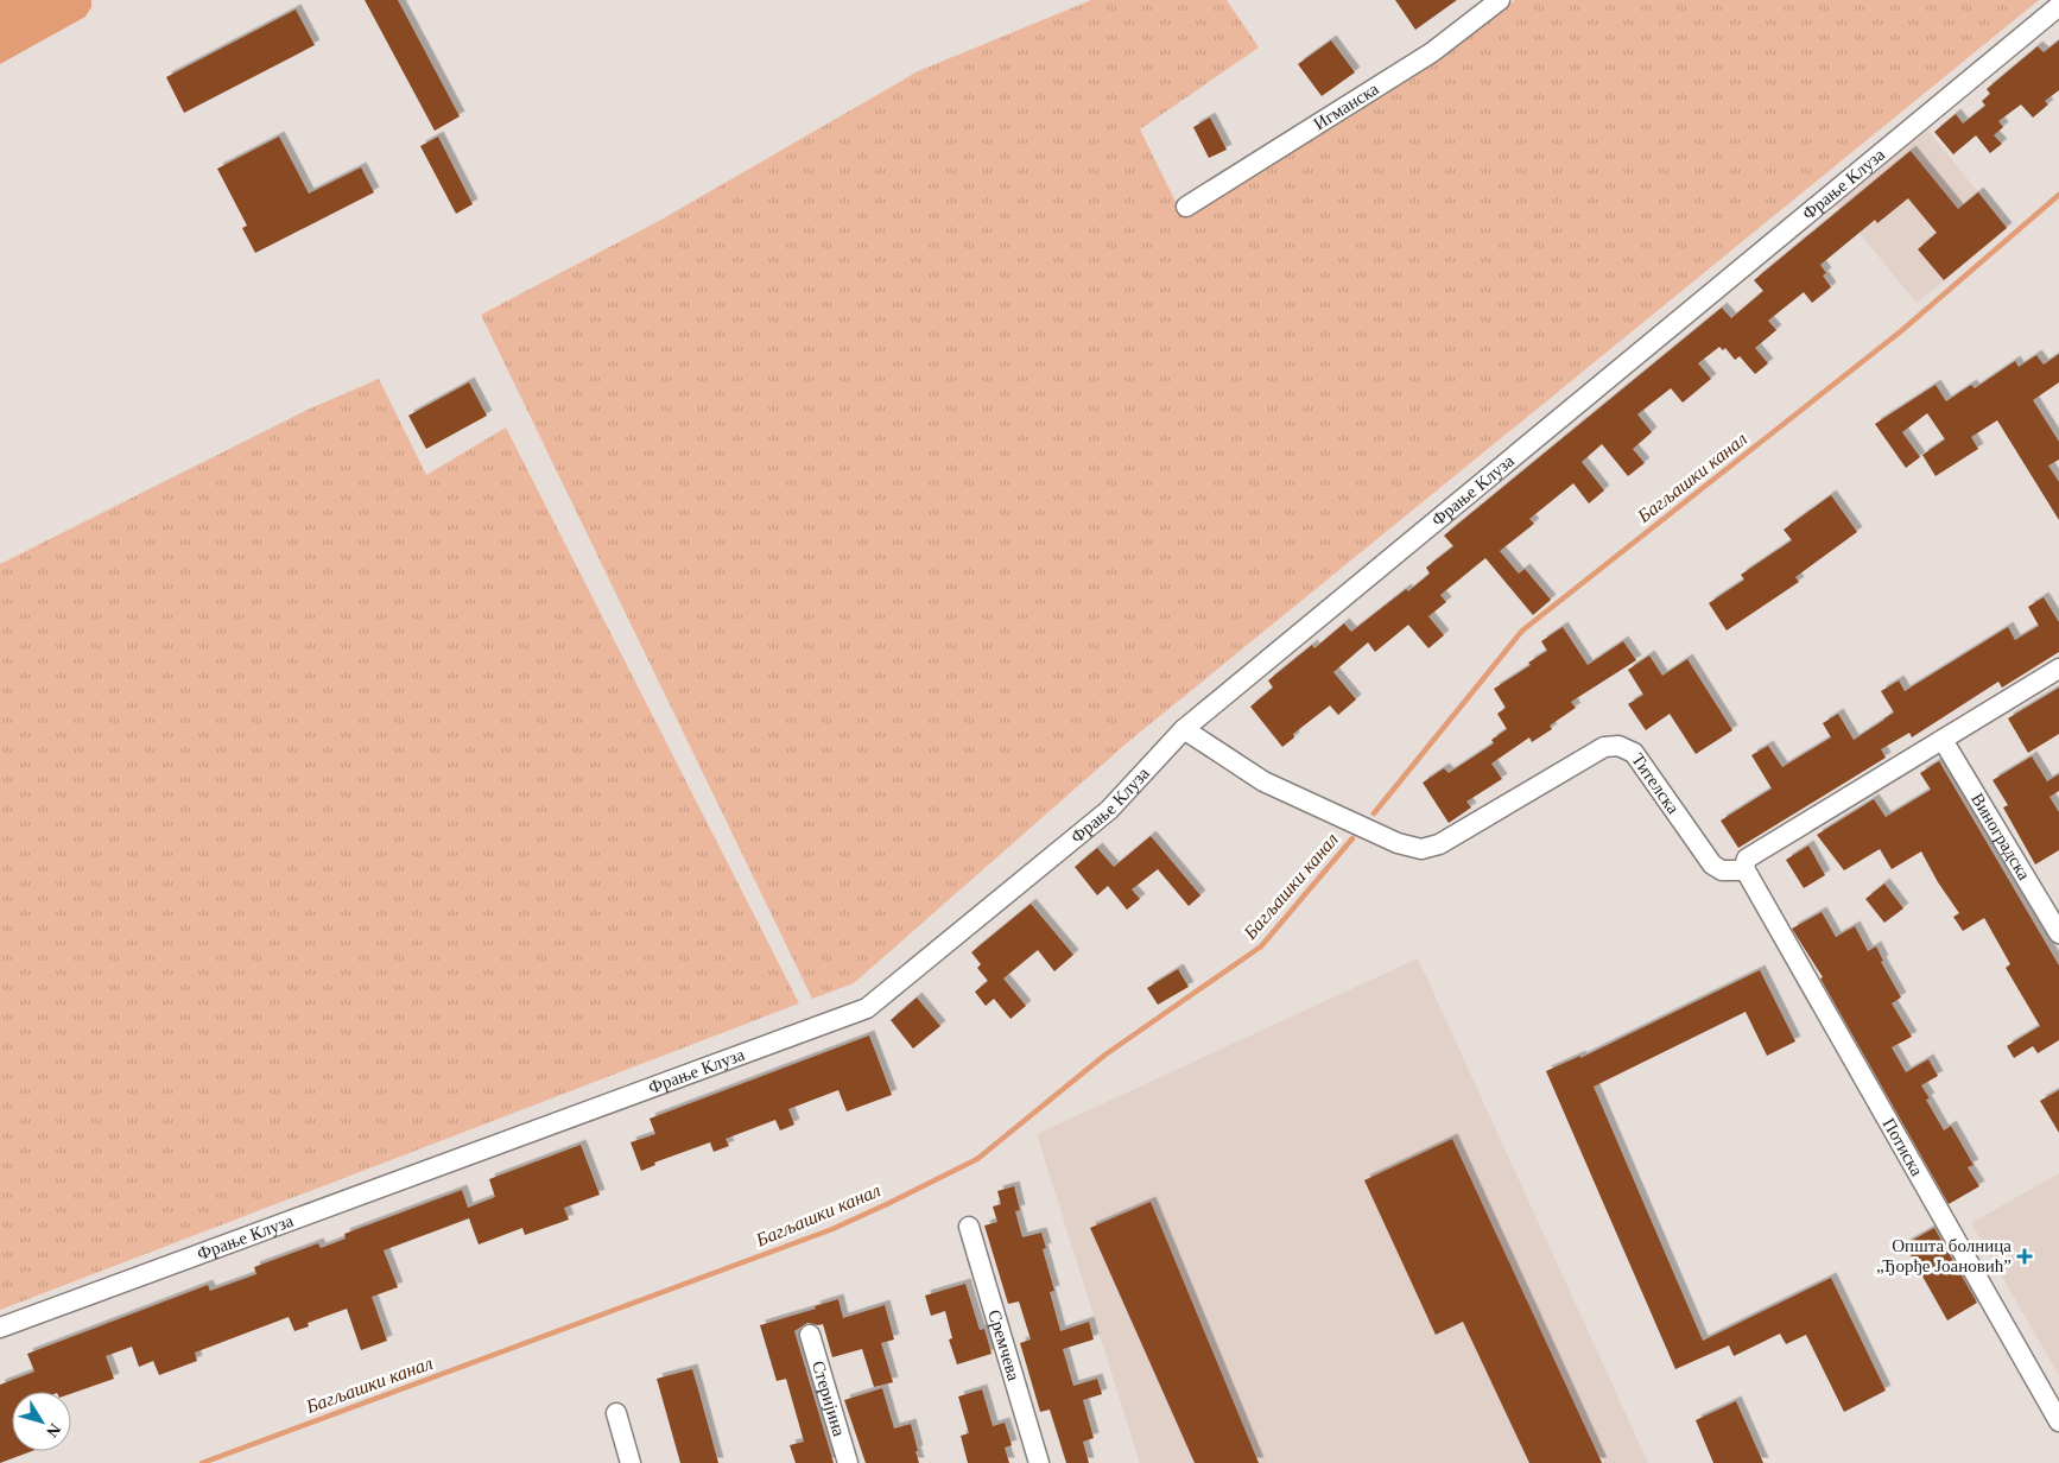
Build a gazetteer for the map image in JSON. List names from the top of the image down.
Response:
{
  "streets": {
    "street": [
      "Игманска",
      "Фрање Клуза",
      "Тителска",
      "Виноградска",
      "Потиска",
      "Сремчева",
      "Стеријина"
    ]
  },
  "crossings": [
    ["Фрање Клуза", "Тителска"],
    ["Тителска", "Потиска"]
  ],
  "water": ["Багљашки канал"],
  "places": {
    "health": ["Општа болница „Ђорђе Јоановић”"]
  },
  "north": "bottom right"
}
